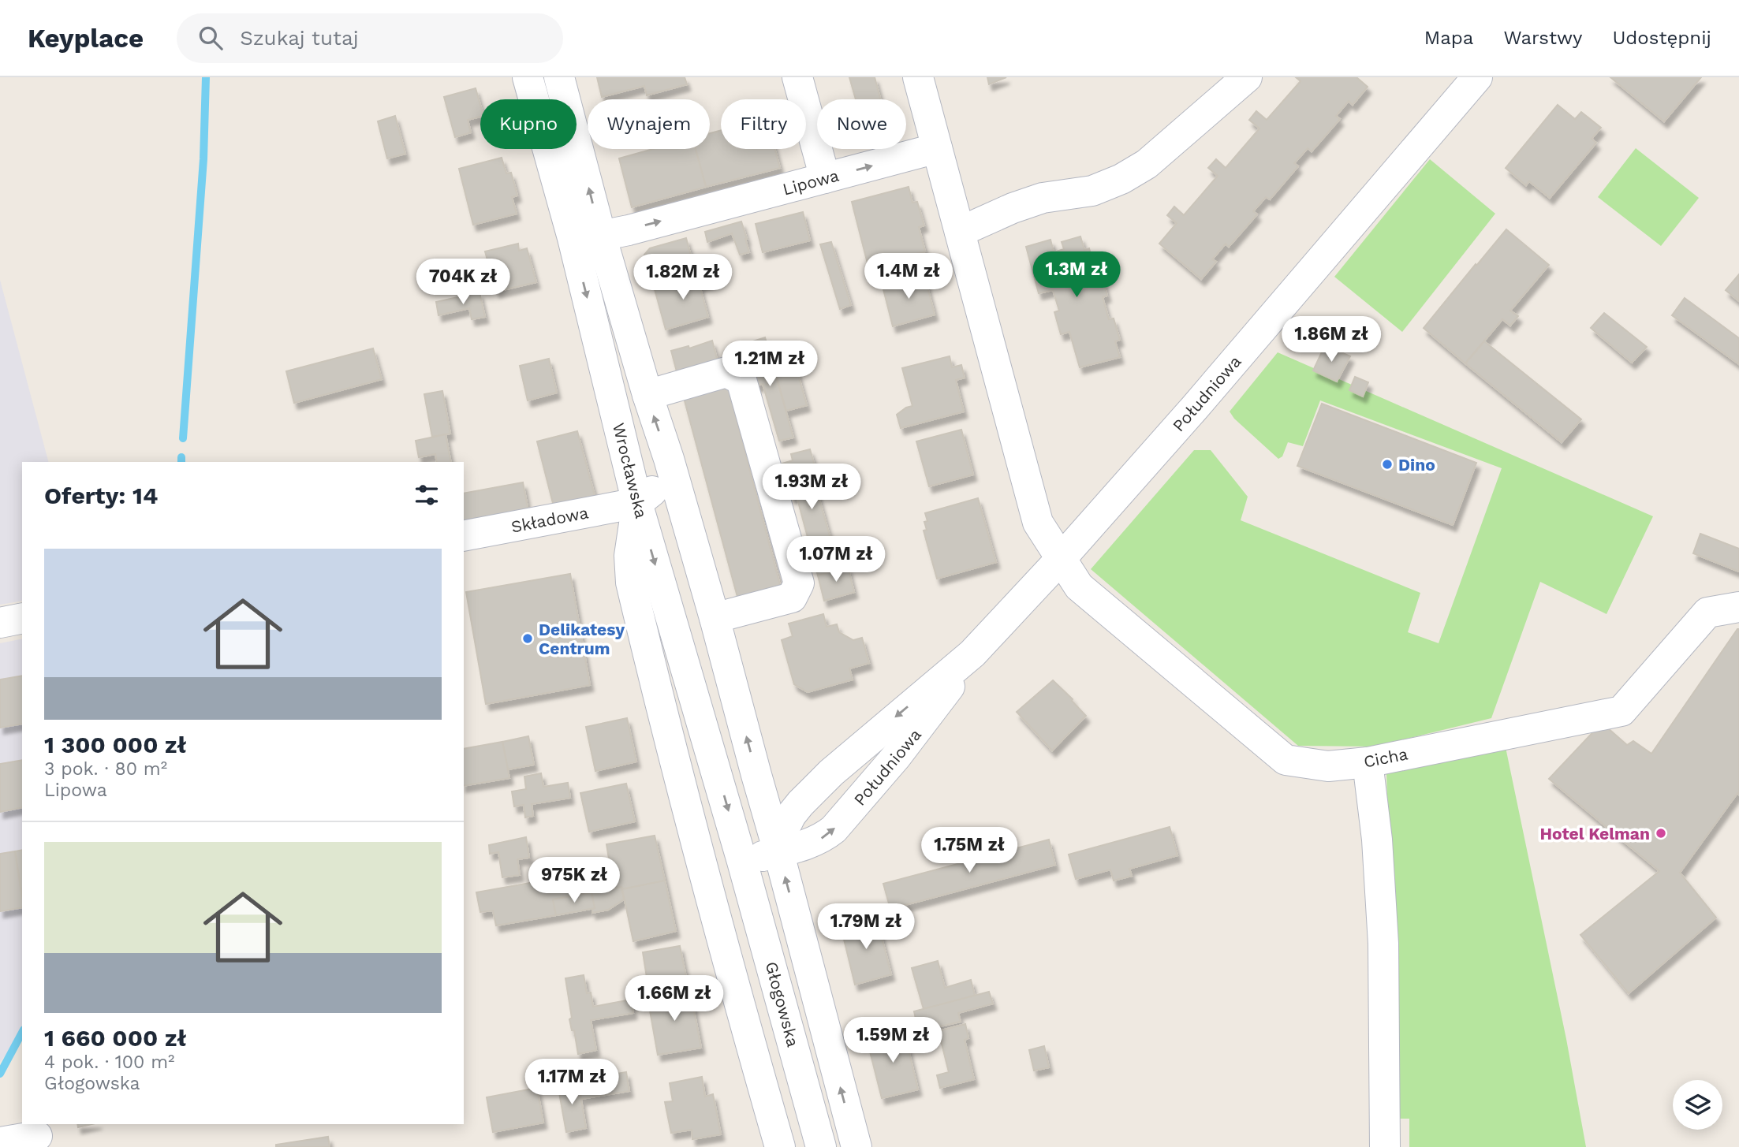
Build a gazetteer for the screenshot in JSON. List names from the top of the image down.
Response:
{
  "streets": {
    "street": [
      "Lipowa",
      "Południowa",
      "Wrocławska",
      "Składowa",
      "Cicha",
      "Głogowska"
    ]
  },
  "crossings": [
    ["Lipowa", "Wrocławska"],
    ["Południowa", "Wrocławska"],
    ["Południowa", "Cicha"],
    ["Południowa", "Głogowska"],
    ["Wrocławska", "Składowa"],
    ["Wrocławska", "Głogowska"]
  ],
  "one_way": ["Lipowa"],
  "places": ["Dino", "Delikatesy Centrum", "Hotel Kelman"],
  "page": {
    "header": "Keyplace",
    "search": "Szukaj tutaj",
    "nav": ["Mapa", "Warstwy", "Udostępnij"],
    "chip": [
      "Kupno",
      "Wynajem",
      "Filtry",
      "Nowe"
    ],
    "price": [
      "1.3M zł",
      "1.4M zł",
      "1.82M zł",
      "704K zł",
      "1.86M zł",
      "1.21M zł",
      "1.93M zł",
      "1.07M zł",
      "1.75M zł",
      "975K zł",
      "1.79M zł",
      "1.66M zł",
      "1.59M zł",
      "1.17M zł"
    ],
    "heading": "Oferty: 14",
    "list": [
      {
        "name": "1 300 000 zł",
        "note": "3 pok. · 80 m² · Lipowa"
      },
      {
        "name": "1 660 000 zł",
        "note": "4 pok. · 100 m² · Głogowska"
      }
    ]
  }
}
